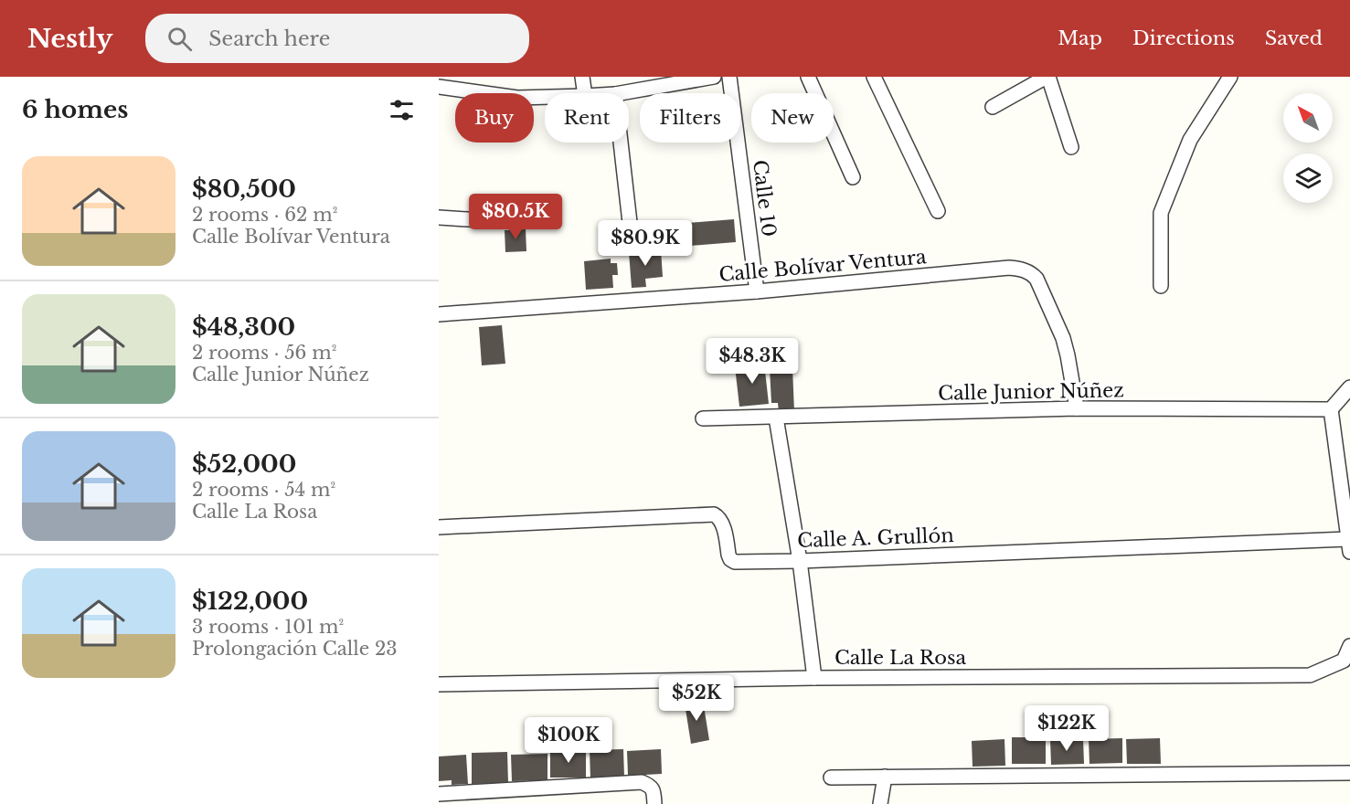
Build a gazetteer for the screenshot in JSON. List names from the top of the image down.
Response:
{
  "streets": {
    "street": [
      "Calle 10",
      "Calle Bolívar Ventura",
      "Calle Junior Núñez",
      "Calle A. Grullón",
      "Calle La Rosa"
    ]
  },
  "crossings": [
    ["Calle 10", "Calle Bolívar Ventura"],
    ["Calle Bolívar Ventura", "Calle Junior Núñez"]
  ],
  "north": "top left",
  "page": {
    "header": "Nestly",
    "search": "Search here",
    "nav": ["Map", "Directions", "Saved"],
    "heading": "6 homes",
    "chip": [
      "Buy",
      "Rent",
      "Filters",
      "New"
    ],
    "list": [
      {
        "name": "$80,500",
        "note": "2 rooms · 62 m² · Calle Bolívar Ventura"
      },
      {
        "name": "$48,300",
        "note": "2 rooms · 56 m² · Calle Junior Núñez"
      },
      {
        "name": "$52,000",
        "note": "2 rooms · 54 m² · Calle La Rosa"
      },
      {
        "name": "$122,000",
        "note": "3 rooms · 101 m² · Prolongación Calle 23"
      }
    ],
    "price": [
      "$80.5K",
      "$80.9K",
      "$48.3K",
      "$52K",
      "$122K",
      "$100K"
    ]
  }
}
